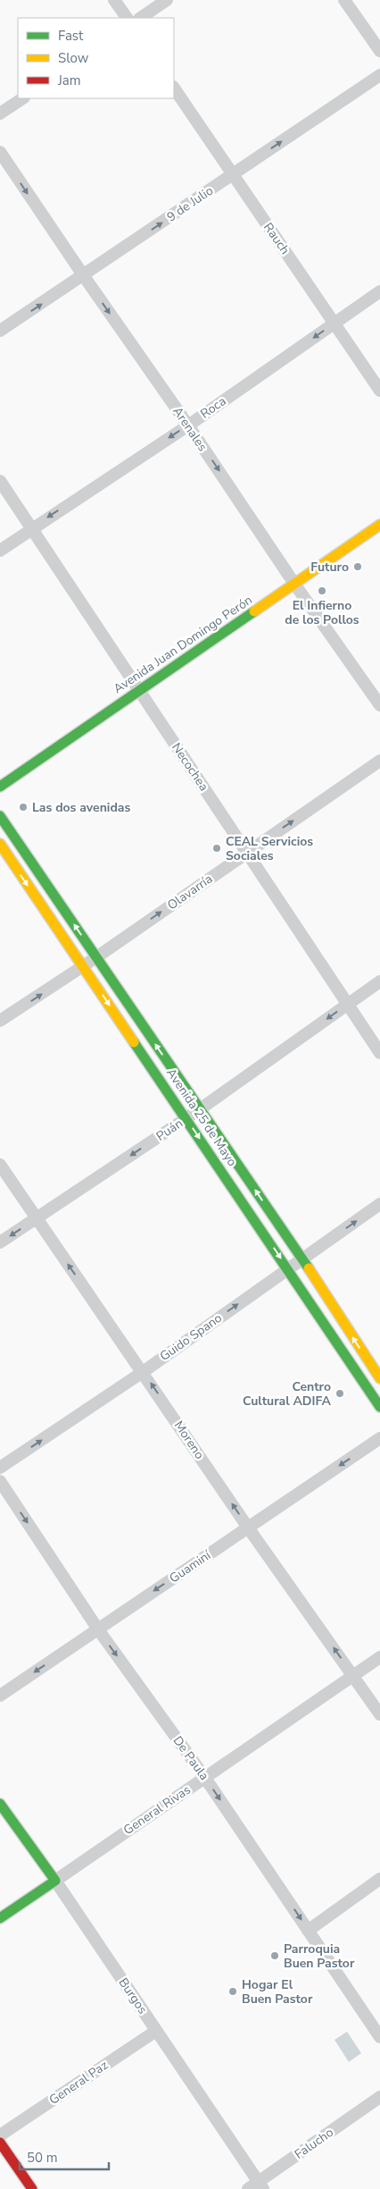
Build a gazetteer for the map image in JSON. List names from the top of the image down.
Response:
{
  "streets": {
    "main road": [
      "Avenida Juan Domingo Perón",
      "Avenida 25 de Mayo",
      "General Rivas",
      "Burgos"
    ],
    "street": [
      "9 de Julio",
      "Rauch",
      "Roca",
      "Arenales",
      "Necochea",
      "Olavarría",
      "Puán",
      "Guido Spano",
      "Moreno",
      "Guaminí",
      "De Paula",
      "General Paz",
      "Falucho"
    ]
  },
  "crossings": [
    ["9 de Julio", "Rauch"],
    ["9 de Julio", "Arenales"],
    ["Rauch", "Roca"],
    ["Roca", "Arenales"],
    ["Roca", "Necochea"],
    ["Arenales", "Avenida Juan Domingo Perón"],
    ["Avenida Juan Domingo Perón", "Necochea"],
    ["Necochea", "Olavarría"],
    ["Necochea", "Puán"],
    ["Olavarría", "Avenida 25 de Mayo"],
    ["Avenida 25 de Mayo", "Puán"],
    ["Avenida 25 de Mayo", "Guido Spano"],
    ["Puán", "Moreno"],
    ["Guido Spano", "Moreno"],
    ["Moreno", "Guaminí"],
    ["Moreno", "General Rivas"],
    ["Guaminí", "De Paula"],
    ["De Paula", "General Rivas"],
    ["General Rivas", "Burgos"],
    ["Burgos", "General Paz"],
    ["Burgos", "Falucho"]
  ],
  "one_way": [
    "9 de Julio",
    "Roca",
    "Arenales",
    "Olavarría",
    "Puán",
    "Guido Spano",
    "Moreno",
    "Guaminí",
    "De Paula"
  ],
  "places": [
    "Futuro",
    "El Infierno de los Pollos",
    "Las dos avenidas",
    "CEAL Servicios Sociales",
    "Centro Cultural ADIFA",
    "Parroquia Buen Pastor",
    "Hogar El Buen Pastor"
  ],
  "legend": ["Fast", "Slow", "Jam"],
  "scale_bar": "50 m"
}
